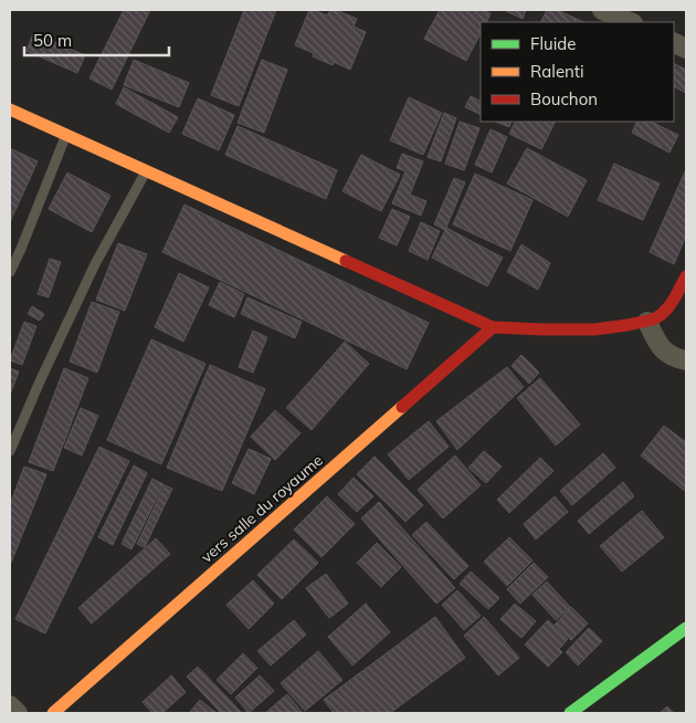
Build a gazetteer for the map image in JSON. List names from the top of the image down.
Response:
{
  "streets": {
    "street": ["vers salle du royaume"]
  },
  "legend": ["Fluide", "Ralenti", "Bouchon"],
  "scale_bar": "50 m"
}
